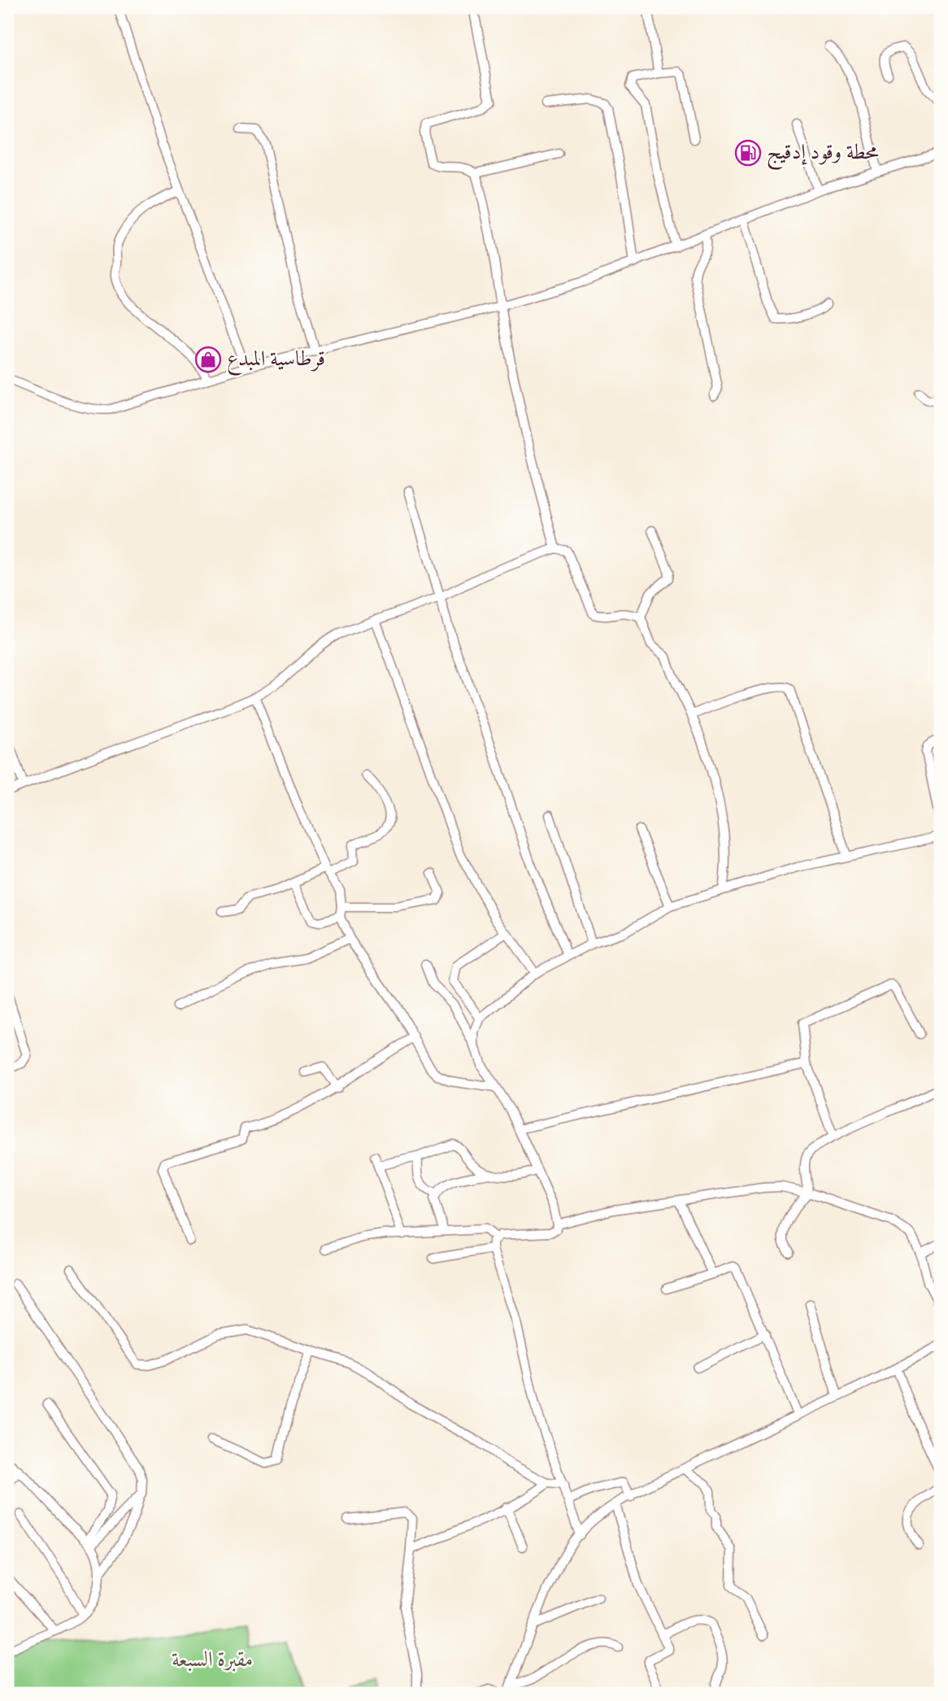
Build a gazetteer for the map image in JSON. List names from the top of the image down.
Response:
{
  "parks": ["مقبرة السبعة"],
  "places": {
    "fuel station": ["محطة وقود إدقيج"],
    "shop": ["قرطاسية المبدع"]
  }
}
